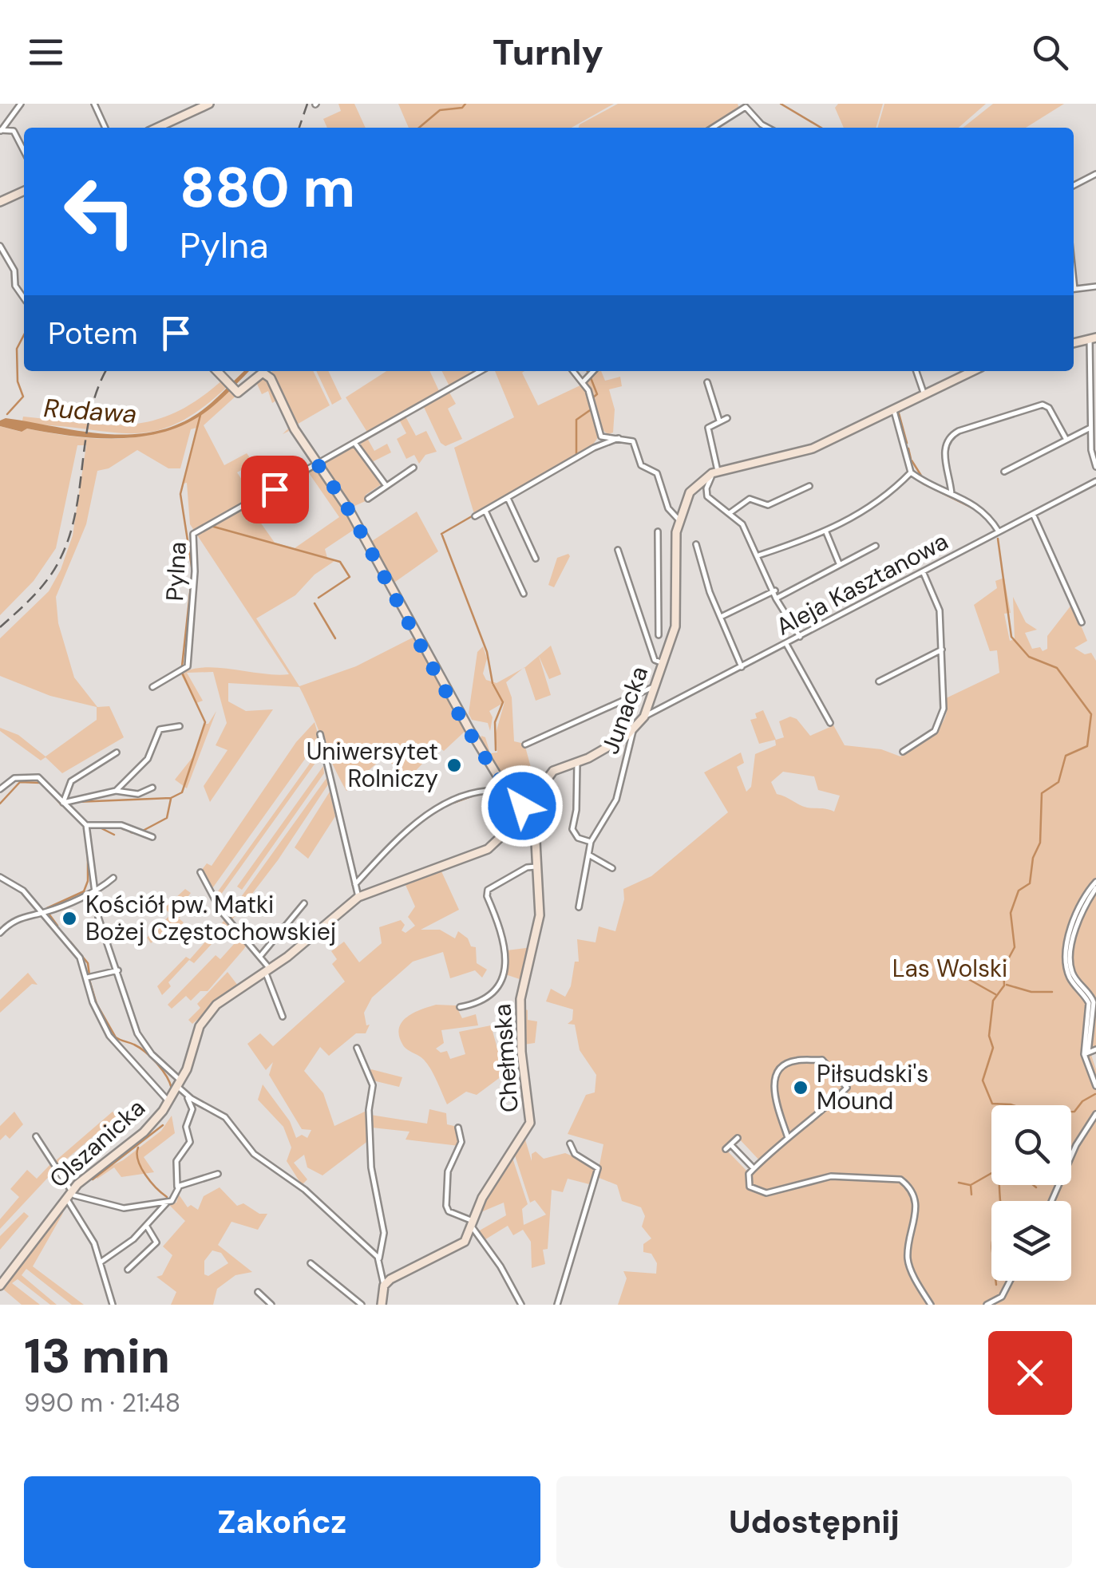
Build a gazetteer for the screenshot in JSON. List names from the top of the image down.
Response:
{
  "streets": {
    "street": [
      "Pylna",
      "Aleja Kasztanowa",
      "Junacka",
      "Chełmska",
      "Olszanicka"
    ]
  },
  "crossings": [
    ["Aleja Kasztanowa", "Junacka"],
    ["Chełmska", "Olszanicka"]
  ],
  "water": ["Rudawa"],
  "parks": ["Las Wolski"],
  "places": ["Uniwersytet Rolniczy", "Kościół pw. Matki Bożej Częstochowskiej", "Piłsudski's Mound"],
  "page": {
    "header": "Turnly",
    "turn": ["880 m", "Pylna"],
    "then": "Potem",
    "heading": ["13 min", "990 m · 21:48"],
    "buttons": ["Zakończ", "Udostępnij"]
  }
}
